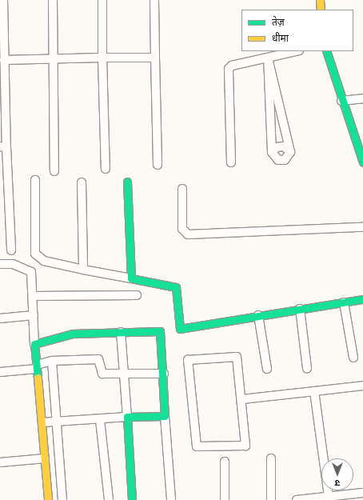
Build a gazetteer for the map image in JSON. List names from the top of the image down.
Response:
{
  "legend": ["तेज़", "धीमा"],
  "north": "bottom"
}
